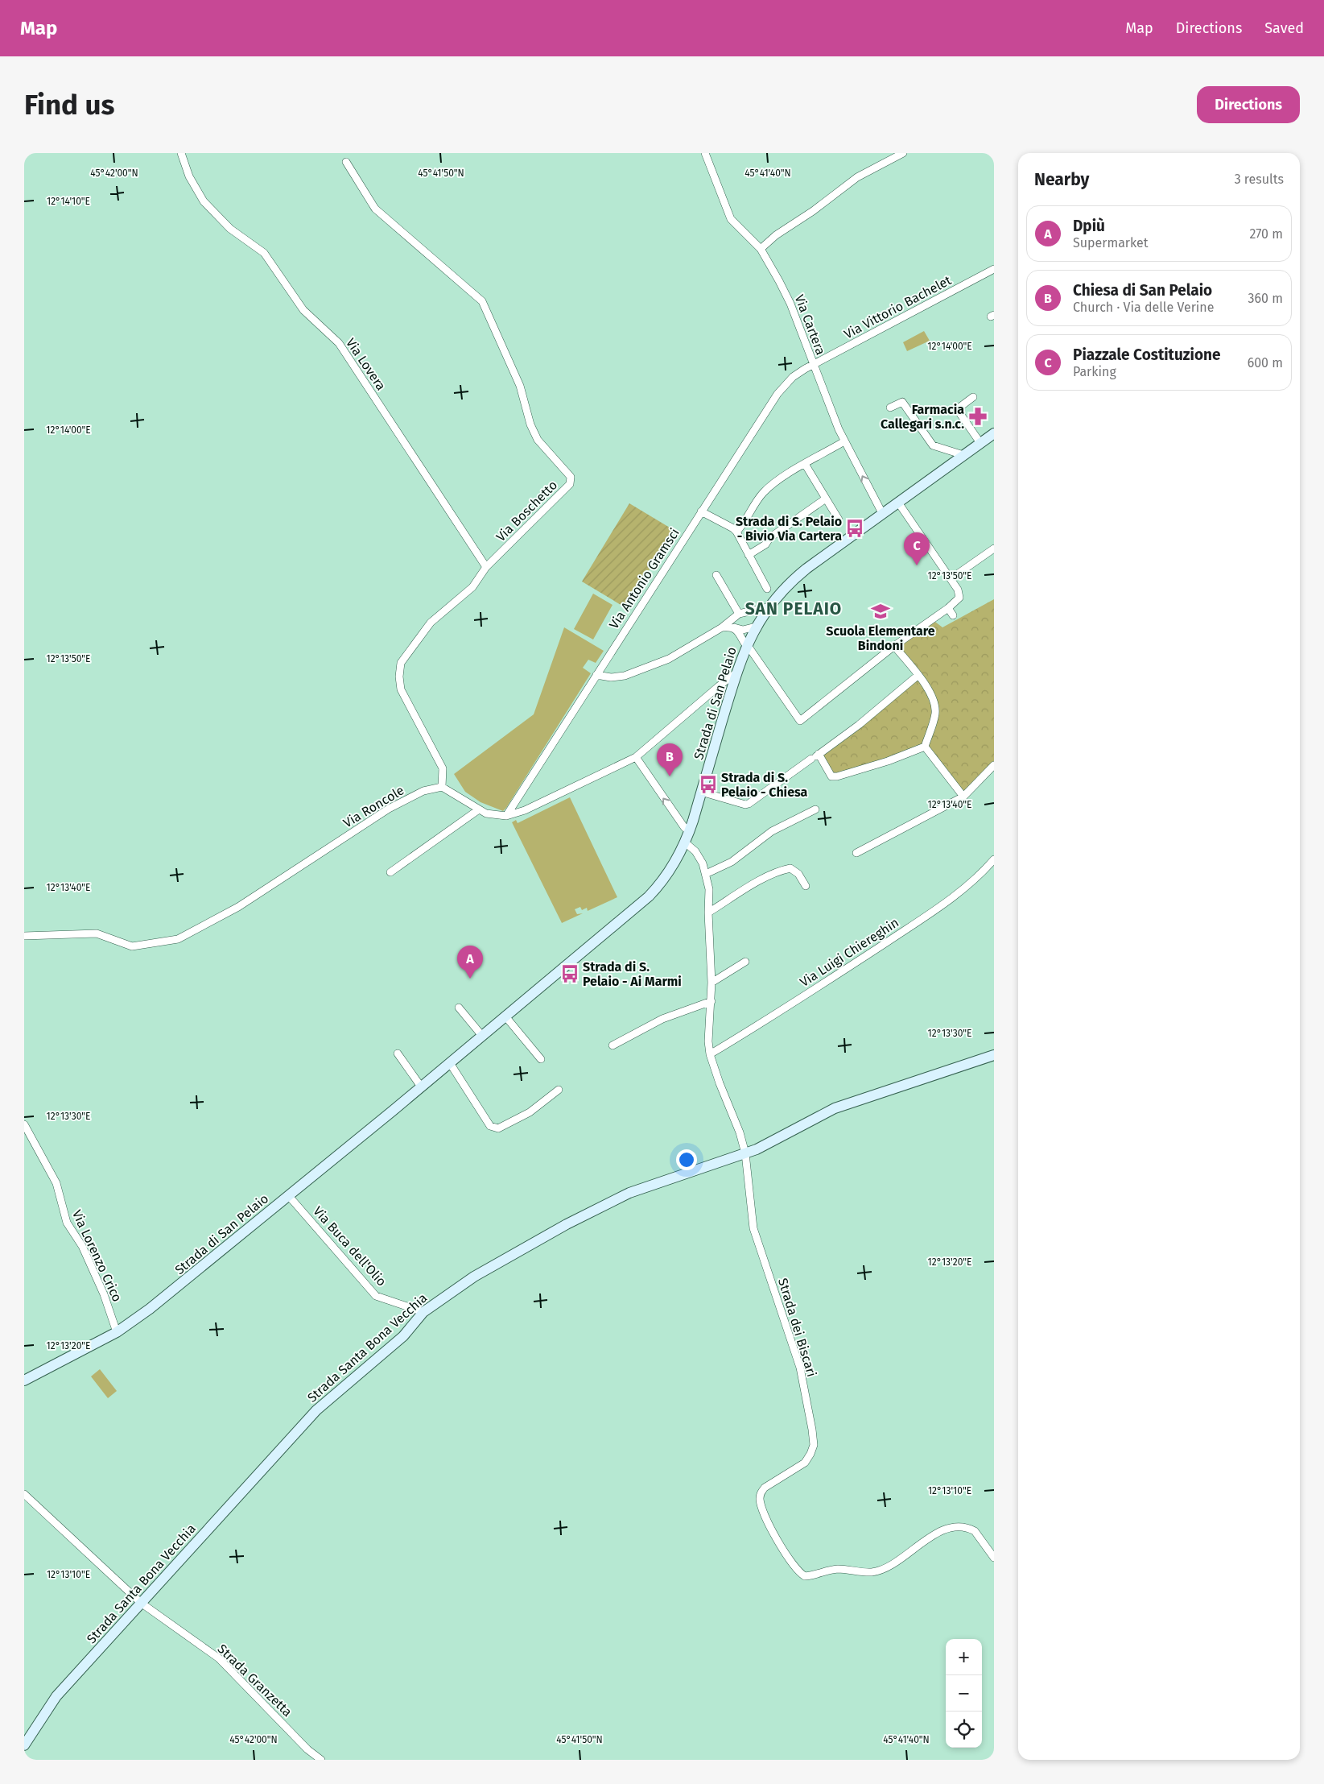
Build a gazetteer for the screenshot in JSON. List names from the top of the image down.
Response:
{
  "streets": {
    "main road": ["Strada di San Pelaio", "Strada Santa Bona Vecchia"],
    "street": [
      "Via Vittorio Bachelet",
      "Via Cartera",
      "Via Lovera",
      "Via Boschetto",
      "Via Antonio Gramsci",
      "Via Roncole",
      "Via Luigi Chiereghin",
      "Via Buca dell'Olio",
      "Via Lorenzo Crico",
      "Strada dei Biscari",
      "Strada Granzetta"
    ]
  },
  "crossings": [
    ["Via Vittorio Bachelet", "Via Cartera"],
    ["Via Vittorio Bachelet", "Via Antonio Gramsci"],
    ["Via Cartera", "Via Antonio Gramsci"],
    ["Via Cartera", "Strada di San Pelaio"],
    ["Via Lovera", "Via Boschetto"],
    ["Via Boschetto", "Via Roncole"],
    ["Strada di San Pelaio", "Via Buca dell'Olio"],
    ["Strada di San Pelaio", "Via Lorenzo Crico"],
    ["Strada di San Pelaio", "Strada dei Biscari"],
    ["Via Luigi Chiereghin", "Strada dei Biscari"],
    ["Via Buca dell'Olio", "Strada Santa Bona Vecchia"],
    ["Strada dei Biscari", "Strada Santa Bona Vecchia"],
    ["Strada Santa Bona Vecchia", "Strada Granzetta"]
  ],
  "districts": ["SAN PELAIO"],
  "places": {
    "pharmacy": ["Farmacia Callegari s.n.c."],
    "bus stop": ["Strada di S. Pelaio - Bivio Via Cartera", "Strada di S. Pelaio - Chiesa", "Strada di S. Pelaio - Ai Marmi"],
    "school or university": ["Scuola Elementare Bindoni"]
  },
  "page": {
    "header": "Map",
    "nav": ["Map", "Directions", "Saved"],
    "buttons": "Directions",
    "title": "Find us",
    "heading": ["Nearby", "3 results"],
    "list": [
      {
        "mark": "A",
        "name": "Dpiù",
        "note": "Supermarket",
        "value": "270 m"
      },
      {
        "mark": "B",
        "name": "Chiesa di San Pelaio",
        "note": "Church · Via delle Verine",
        "value": "360 m"
      },
      {
        "mark": "C",
        "name": "Piazzale Costituzione",
        "note": "Parking",
        "value": "600 m"
      }
    ],
    "pins": ["C", "B", "A"],
    "map_buttons": ["+", "−"]
  },
  "coordinates": [
    "45°42'00\"N",
    "45°41'50\"N",
    "45°41'40\"N",
    "12°14'10\"E",
    "12°14'00\"E",
    "12°13'50\"E",
    "12°13'40\"E",
    "12°13'30\"E",
    "12°13'20\"E",
    "12°13'10\"E"
  ]
}
